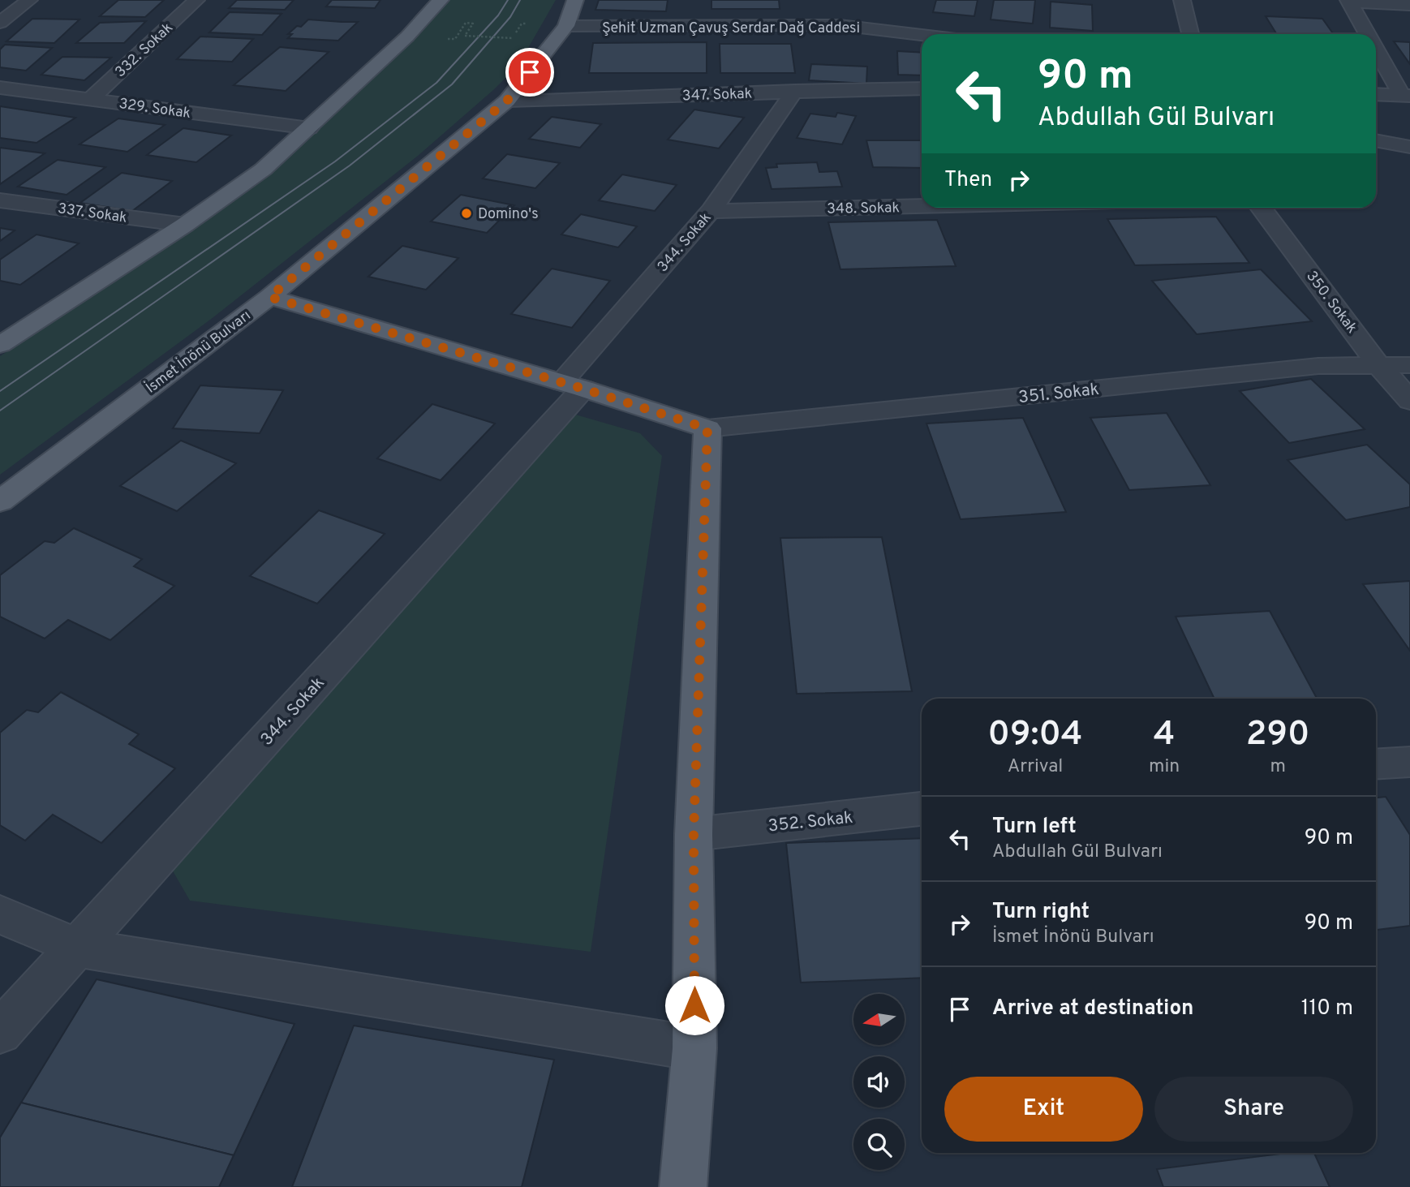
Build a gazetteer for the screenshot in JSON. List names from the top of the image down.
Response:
{
  "streets": {
    "main road": ["İsmet İnönü Bulvarı"],
    "street": [
      "Şehit Uzman Çavuş Serdar Dağ Caddesi",
      "332. Sokak",
      "347. Sokak",
      "329. Sokak",
      "348. Sokak",
      "337. Sokak",
      "344. Sokak",
      "350. Sokak",
      "351. Sokak",
      "352. Sokak"
    ]
  },
  "crossings": [
    ["Şehit Uzman Çavuş Serdar Dağ Caddesi", "İsmet İnönü Bulvarı"],
    ["332. Sokak", "329. Sokak"],
    ["347. Sokak", "344. Sokak"],
    ["347. Sokak", "İsmet İnönü Bulvarı"],
    ["348. Sokak", "344. Sokak"],
    ["350. Sokak", "351. Sokak"]
  ],
  "places": ["Domino's"],
  "north": "left",
  "page": {
    "turn": ["90 m", "Abdullah Gül Bulvarı"],
    "then": "Then",
    "eta": [
      "09:04",
      "Arrival",
      "4",
      "min",
      "290",
      "m"
    ],
    "list": [
      {
        "name": "Turn left",
        "note": "Abdullah Gül Bulvarı",
        "value": "90 m"
      },
      {
        "name": "Turn right",
        "note": "İsmet İnönü Bulvarı",
        "value": "90 m"
      },
      {
        "name": "Arrive at destination",
        "value": "110 m"
      }
    ],
    "buttons": ["Exit", "Share"]
  }
}
